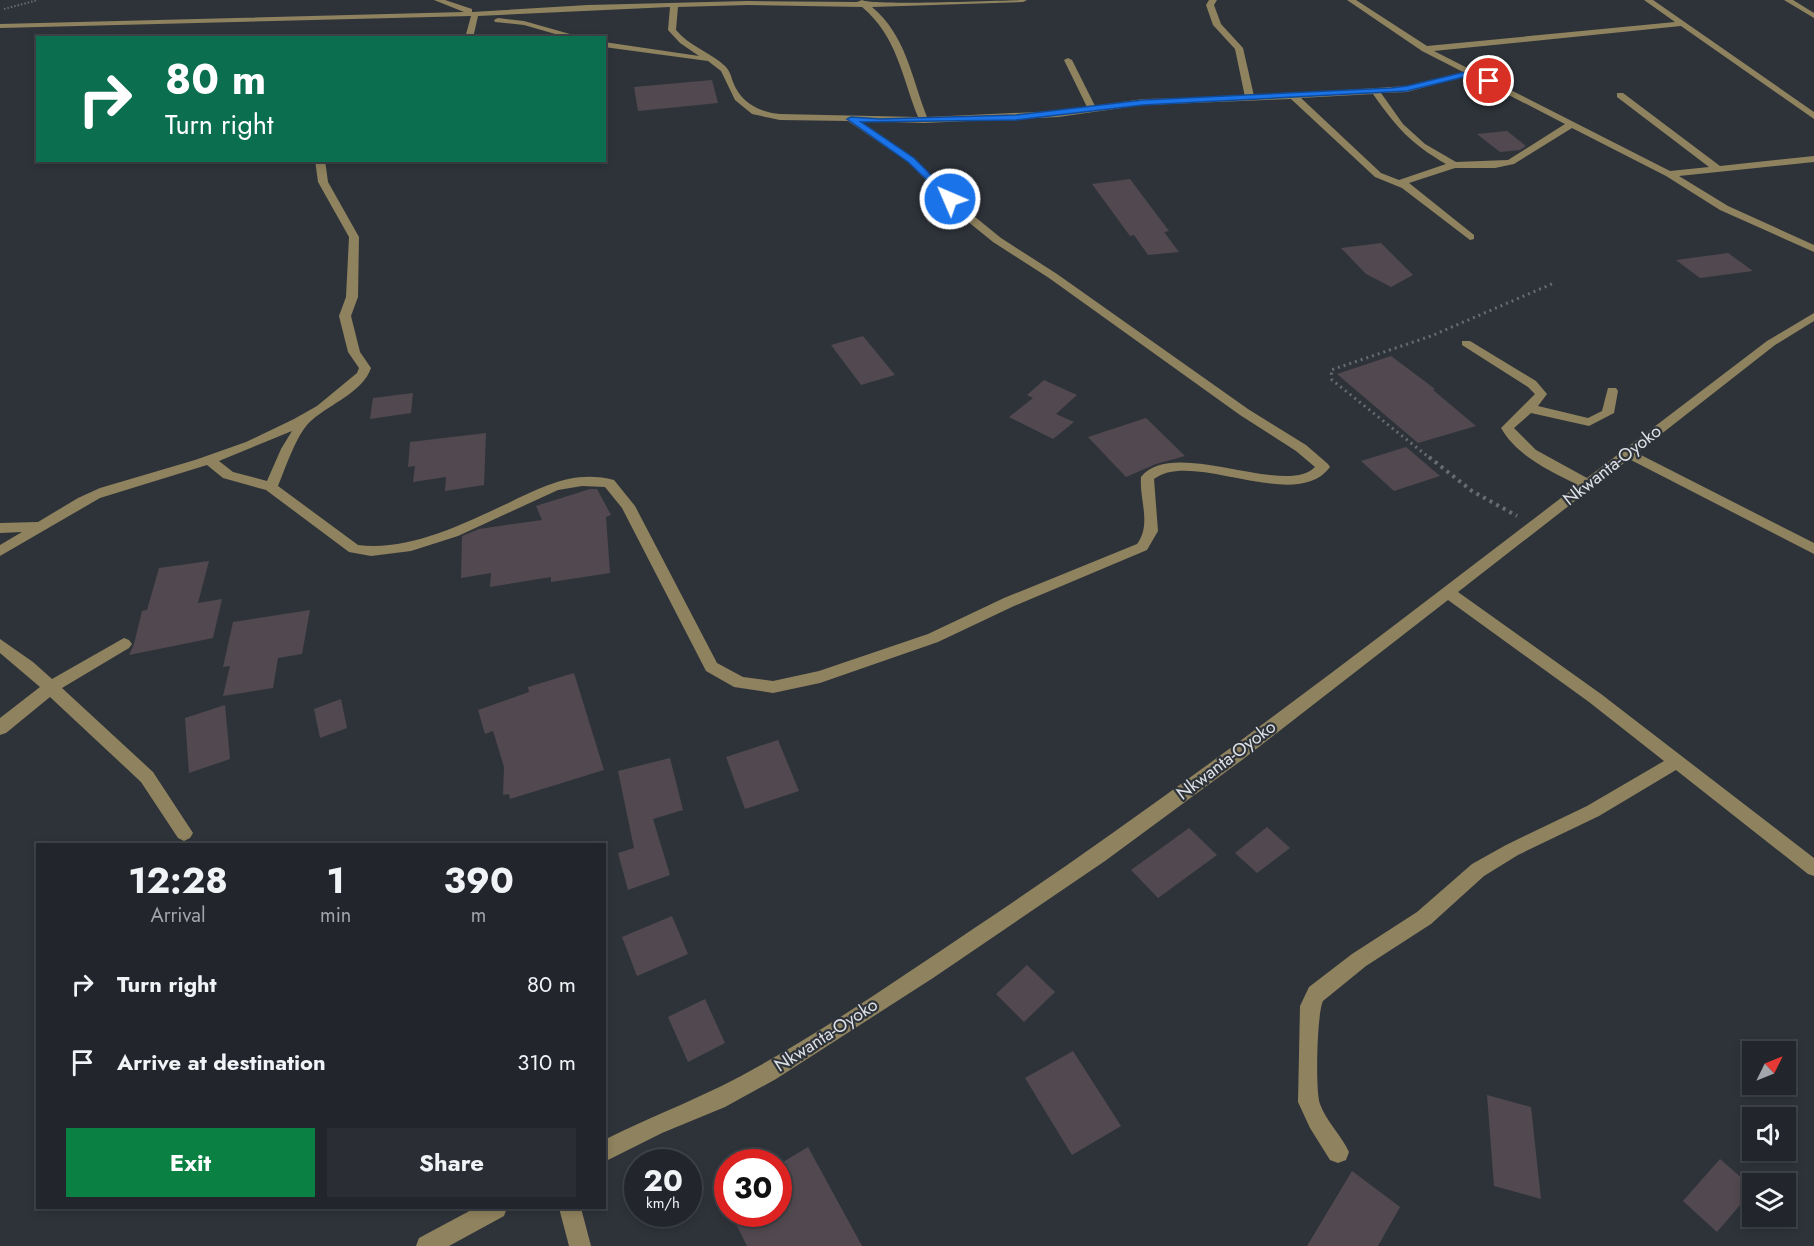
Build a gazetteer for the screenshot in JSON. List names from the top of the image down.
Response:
{
  "streets": {
    "street": ["Nkwanta-Oyoko"]
  },
  "north": "top right",
  "page": {
    "turn": ["80 m", "Turn right"],
    "eta": [
      "12:28",
      "Arrival",
      "1",
      "min",
      "390",
      "m"
    ],
    "list": [
      {
        "name": "Turn right",
        "value": "80 m"
      },
      {
        "name": "Arrive at destination",
        "value": "310 m"
      }
    ],
    "buttons": ["Exit", "Share"],
    "speed": "20 km/h",
    "limit": "30"
  }
}
